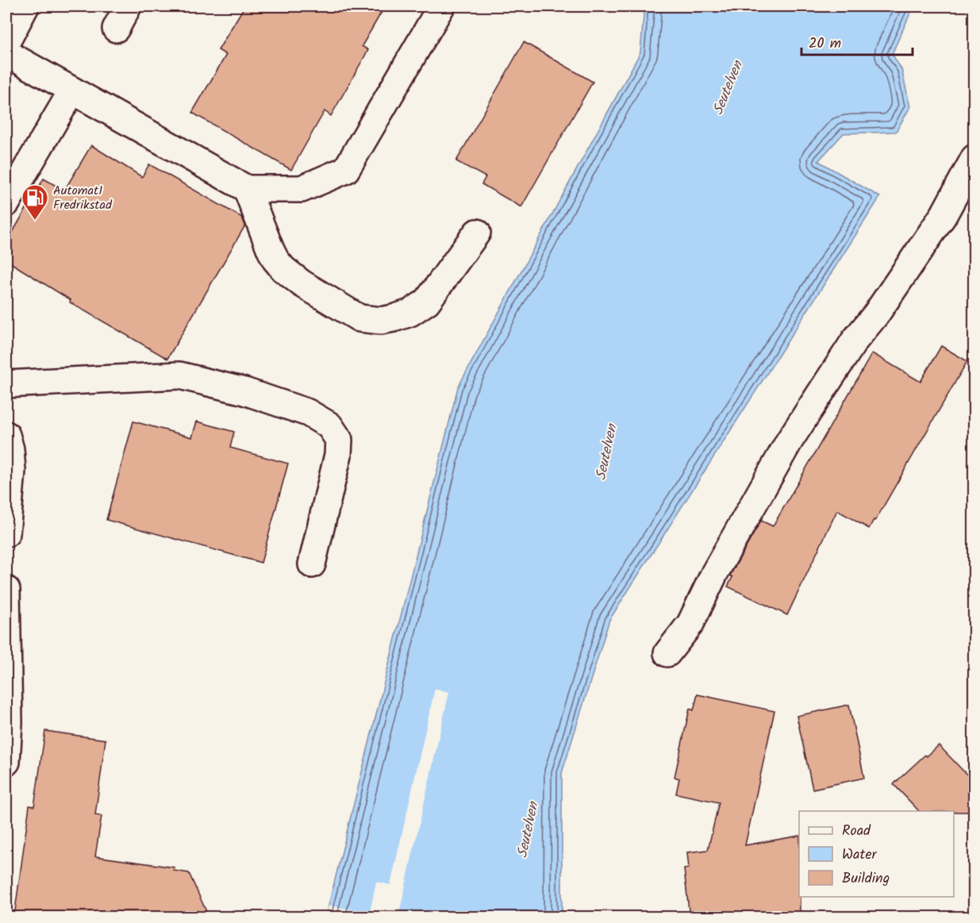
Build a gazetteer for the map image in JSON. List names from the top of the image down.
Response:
{
  "water": ["Seutelven"],
  "places": {
    "fuel station": ["Automat1 Fredrikstad"]
  },
  "legend": ["Road", "Water", "Building"],
  "scale_bar": "20 m"
}
